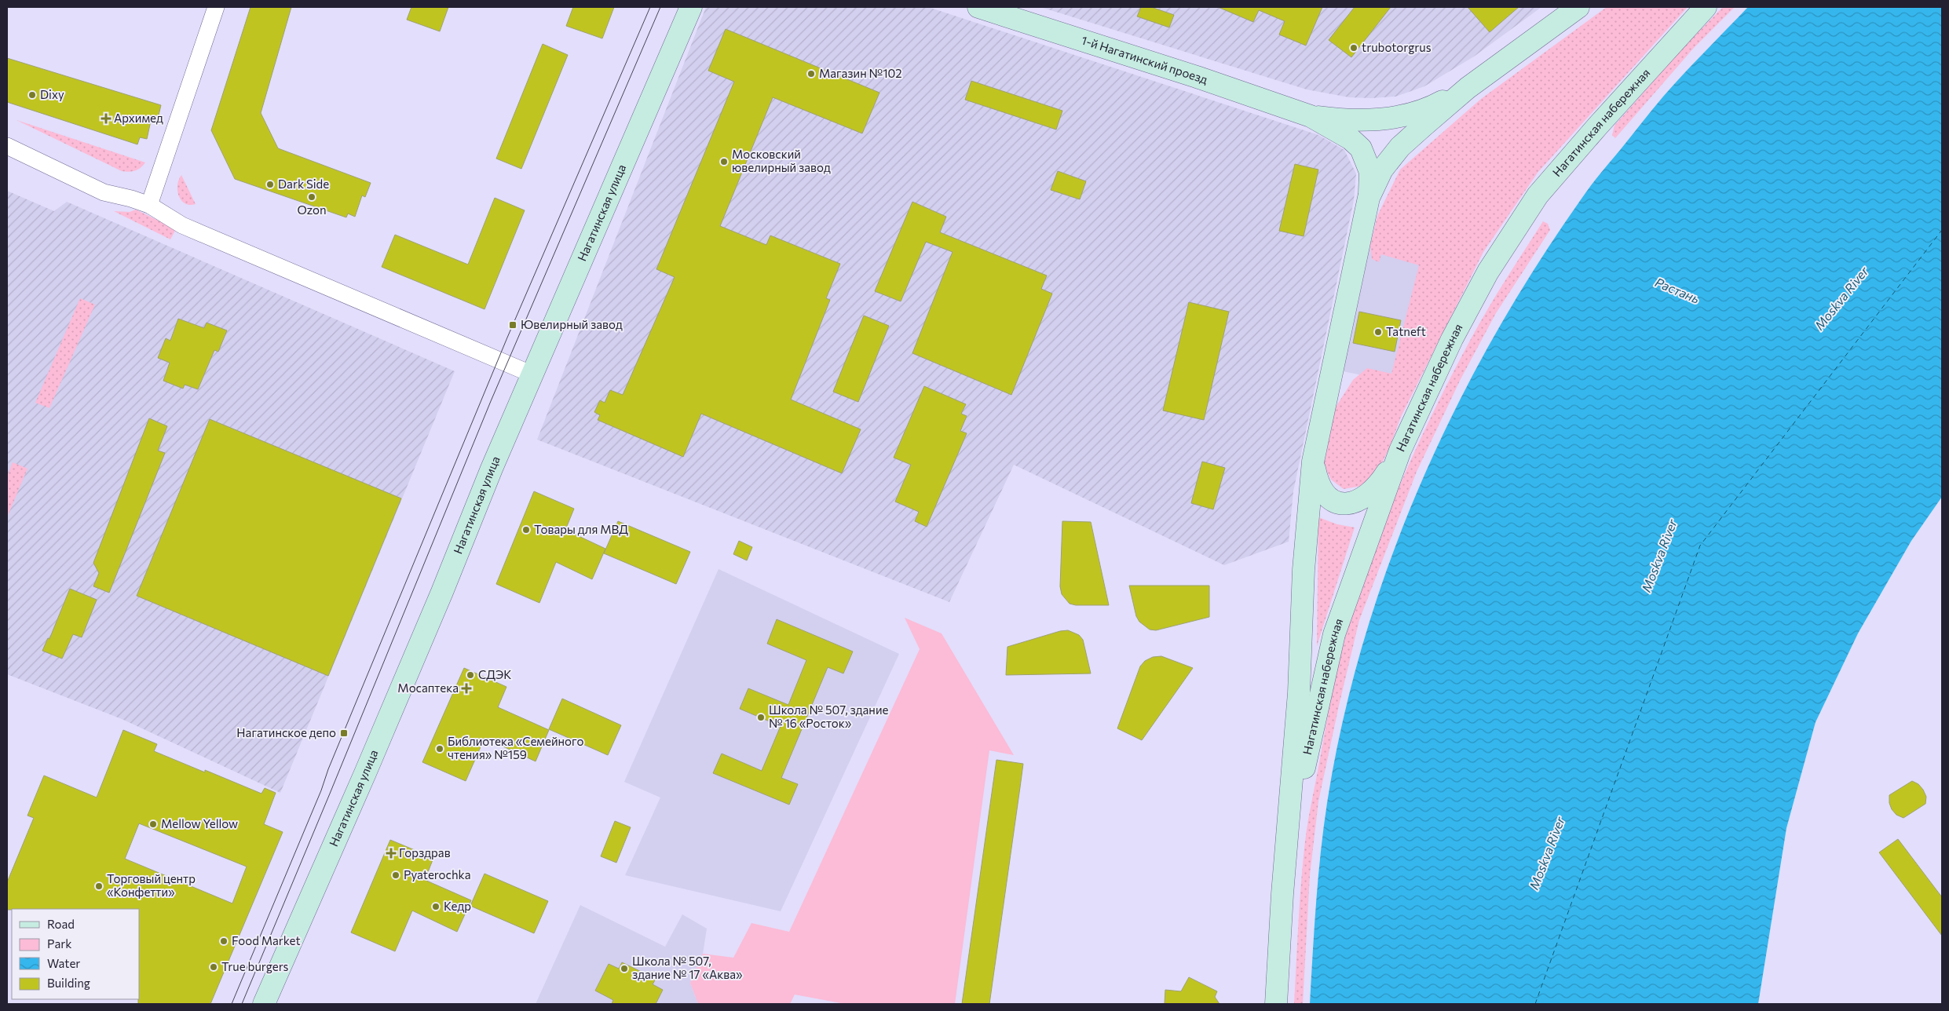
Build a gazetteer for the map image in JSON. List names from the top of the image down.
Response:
{
  "streets": {
    "main road": ["1-й Нагатинский проезд", "Нагатинская набережная", "Нагатинская улица"]
  },
  "water": ["Растань", "Moskva River"],
  "places": {
    "other": [
      "trubotorgrus",
      "Магазин №102",
      "Dixy",
      "Московский ювелирный завод",
      "Dark Side",
      "Ozon",
      "Tatneft",
      "Товары для МВД",
      "СДЭК",
      "Школа № 507, здание № 16 «Росток»",
      "Библиотека «Семейного чтения» №159",
      "Mellow Yellow",
      "Pyaterochka",
      "Торговый центр «Конфетти»",
      "Кедр",
      "Food Market",
      "True burgers",
      "Школа № 507, здание № 17 «Аква»"
    ],
    "health": ["Архимед", "Мосаптека", "Горздрав"],
    "transit": ["Ювелирный завод", "Нагатинское депо"]
  },
  "legend": [
    "Road",
    "Park",
    "Water",
    "Building"
  ]
}
